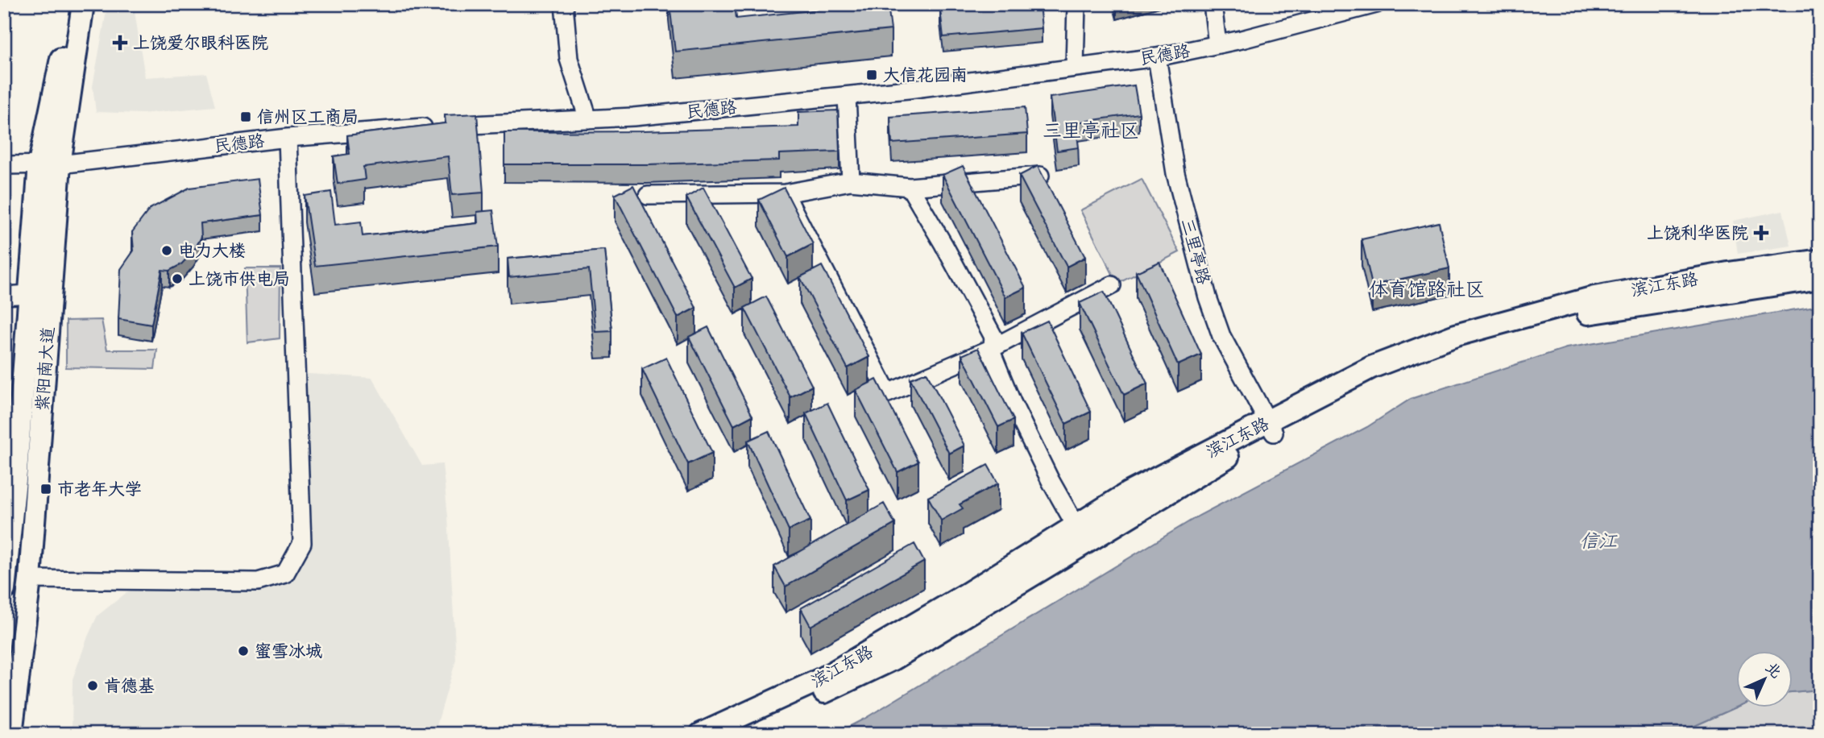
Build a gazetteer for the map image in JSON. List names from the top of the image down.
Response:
{
  "streets": {
    "main road": ["滨江东路", "紫阳南大道"],
    "street": ["民德路", "三里亭路"]
  },
  "crossings": [
    ["民德路", "三里亭路"],
    ["民德路", "紫阳南大道"],
    ["三里亭路", "滨江东路"]
  ],
  "districts": ["三里亭社区", "体育馆路社区"],
  "water": ["信江"],
  "places": {
    "health": ["上饶爱尔眼科医院", "上饶利华医院"],
    "transit": ["大信花园南", "信州区工商局", "市老年大学"],
    "other": [
      "电力大楼",
      "上饶市供电局",
      "蜜雪冰城",
      "肯德基"
    ]
  },
  "north": "top right"
}
